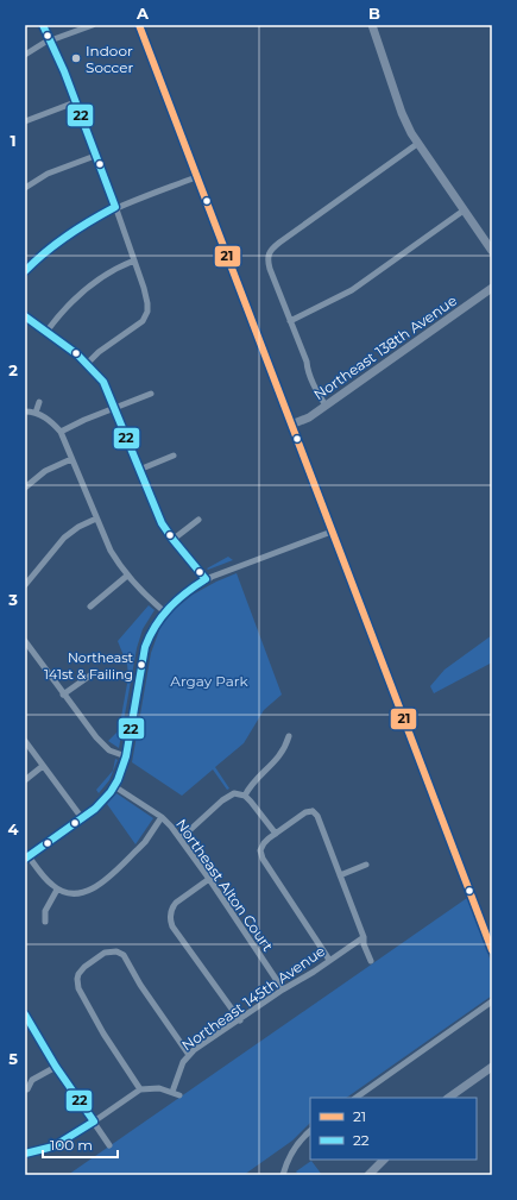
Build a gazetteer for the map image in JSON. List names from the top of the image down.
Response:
{
  "streets": {
    "main road": ["Northeast 138th Avenue"],
    "street": ["Northeast Alton Court", "Northeast 145th Avenue"]
  },
  "crossings": [
    ["Northeast Alton Court", "Northeast 145th Avenue"]
  ],
  "parks": ["Argay Park"],
  "places": ["Indoor Soccer", "Northeast 141st & Failing"],
  "lines": ["transit line 21", "transit line 22"],
  "legend": ["21", "22"],
  "scale_bar": "100 m",
  "grid": {
    "columns": ["A", "B"],
    "rows": [
      "1",
      "2",
      "3",
      "4",
      "5"
    ]
  }
}
